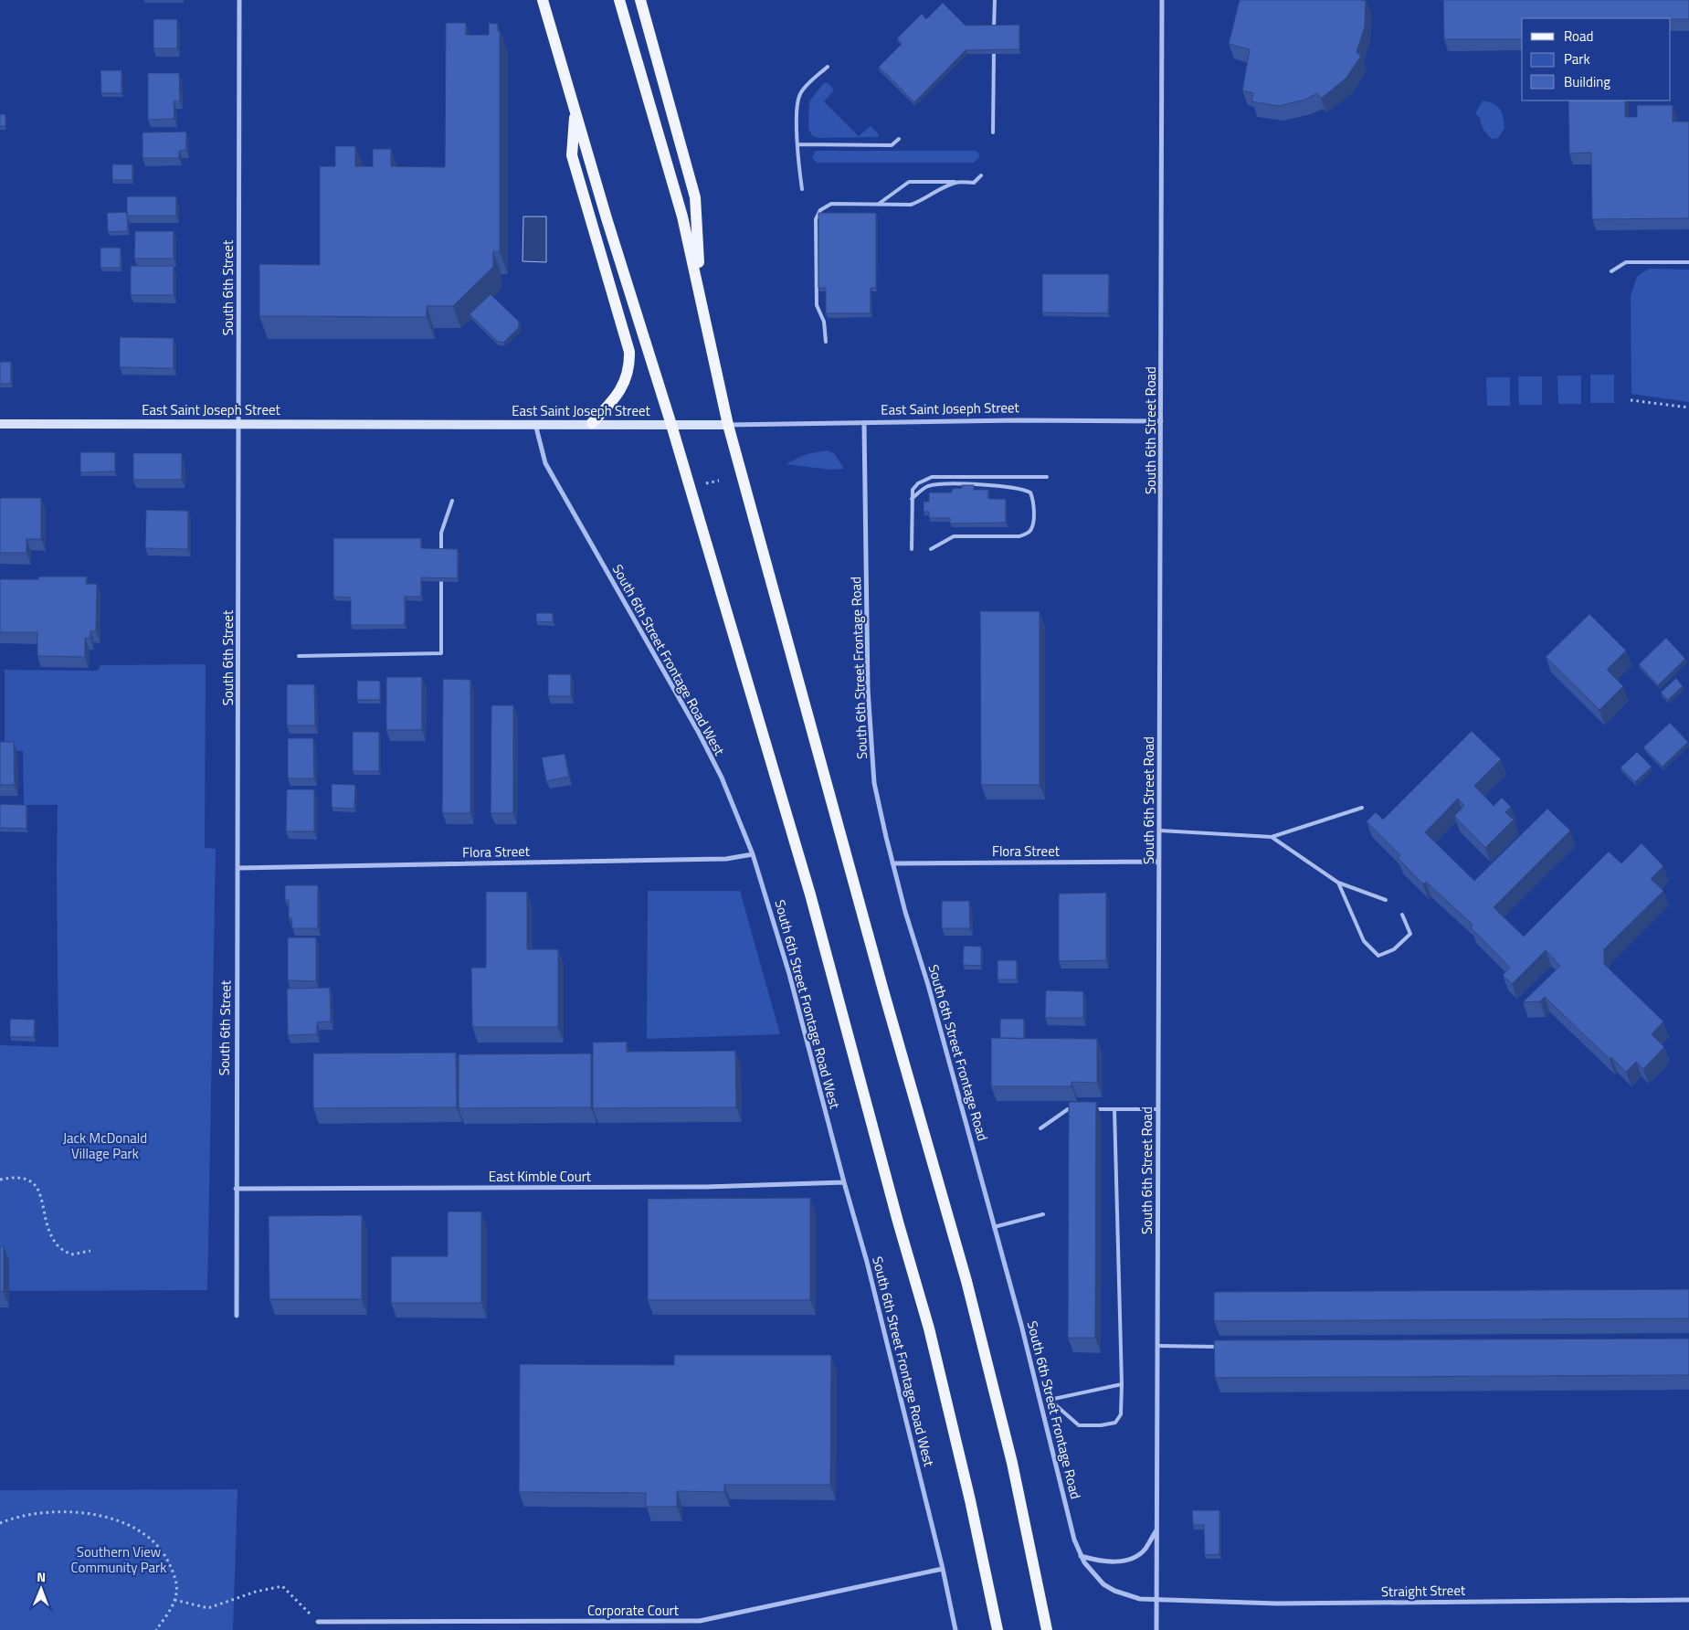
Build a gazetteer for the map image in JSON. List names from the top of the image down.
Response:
{
  "streets": {
    "street": [
      "South 6th Street",
      "East Saint Joseph Street",
      "South 6th Street Road",
      "South 6th Street Frontage Road West",
      "South 6th Street Frontage Road",
      "Flora Street",
      "East Kimble Court",
      "Straight Street",
      "Corporate Court"
    ]
  },
  "crossings": [
    ["South 6th Street", "East Saint Joseph Street"],
    ["South 6th Street", "Flora Street"],
    ["South 6th Street", "East Kimble Court"],
    ["East Saint Joseph Street", "South 6th Street Road"],
    ["East Saint Joseph Street", "South 6th Street Frontage Road West"],
    ["East Saint Joseph Street", "South 6th Street Frontage Road"],
    ["South 6th Street Road", "South 6th Street Frontage Road"],
    ["South 6th Street Road", "Flora Street"],
    ["South 6th Street Road", "Straight Street"],
    ["South 6th Street Frontage Road West", "Flora Street"],
    ["South 6th Street Frontage Road West", "East Kimble Court"],
    ["South 6th Street Frontage Road West", "Corporate Court"],
    ["South 6th Street Frontage Road", "Flora Street"],
    ["South 6th Street Frontage Road", "Straight Street"]
  ],
  "parks": ["Jack McDonald Village Park", "Southern View Community Park"],
  "legend": ["Road", "Park", "Building"],
  "north": "top"
}
